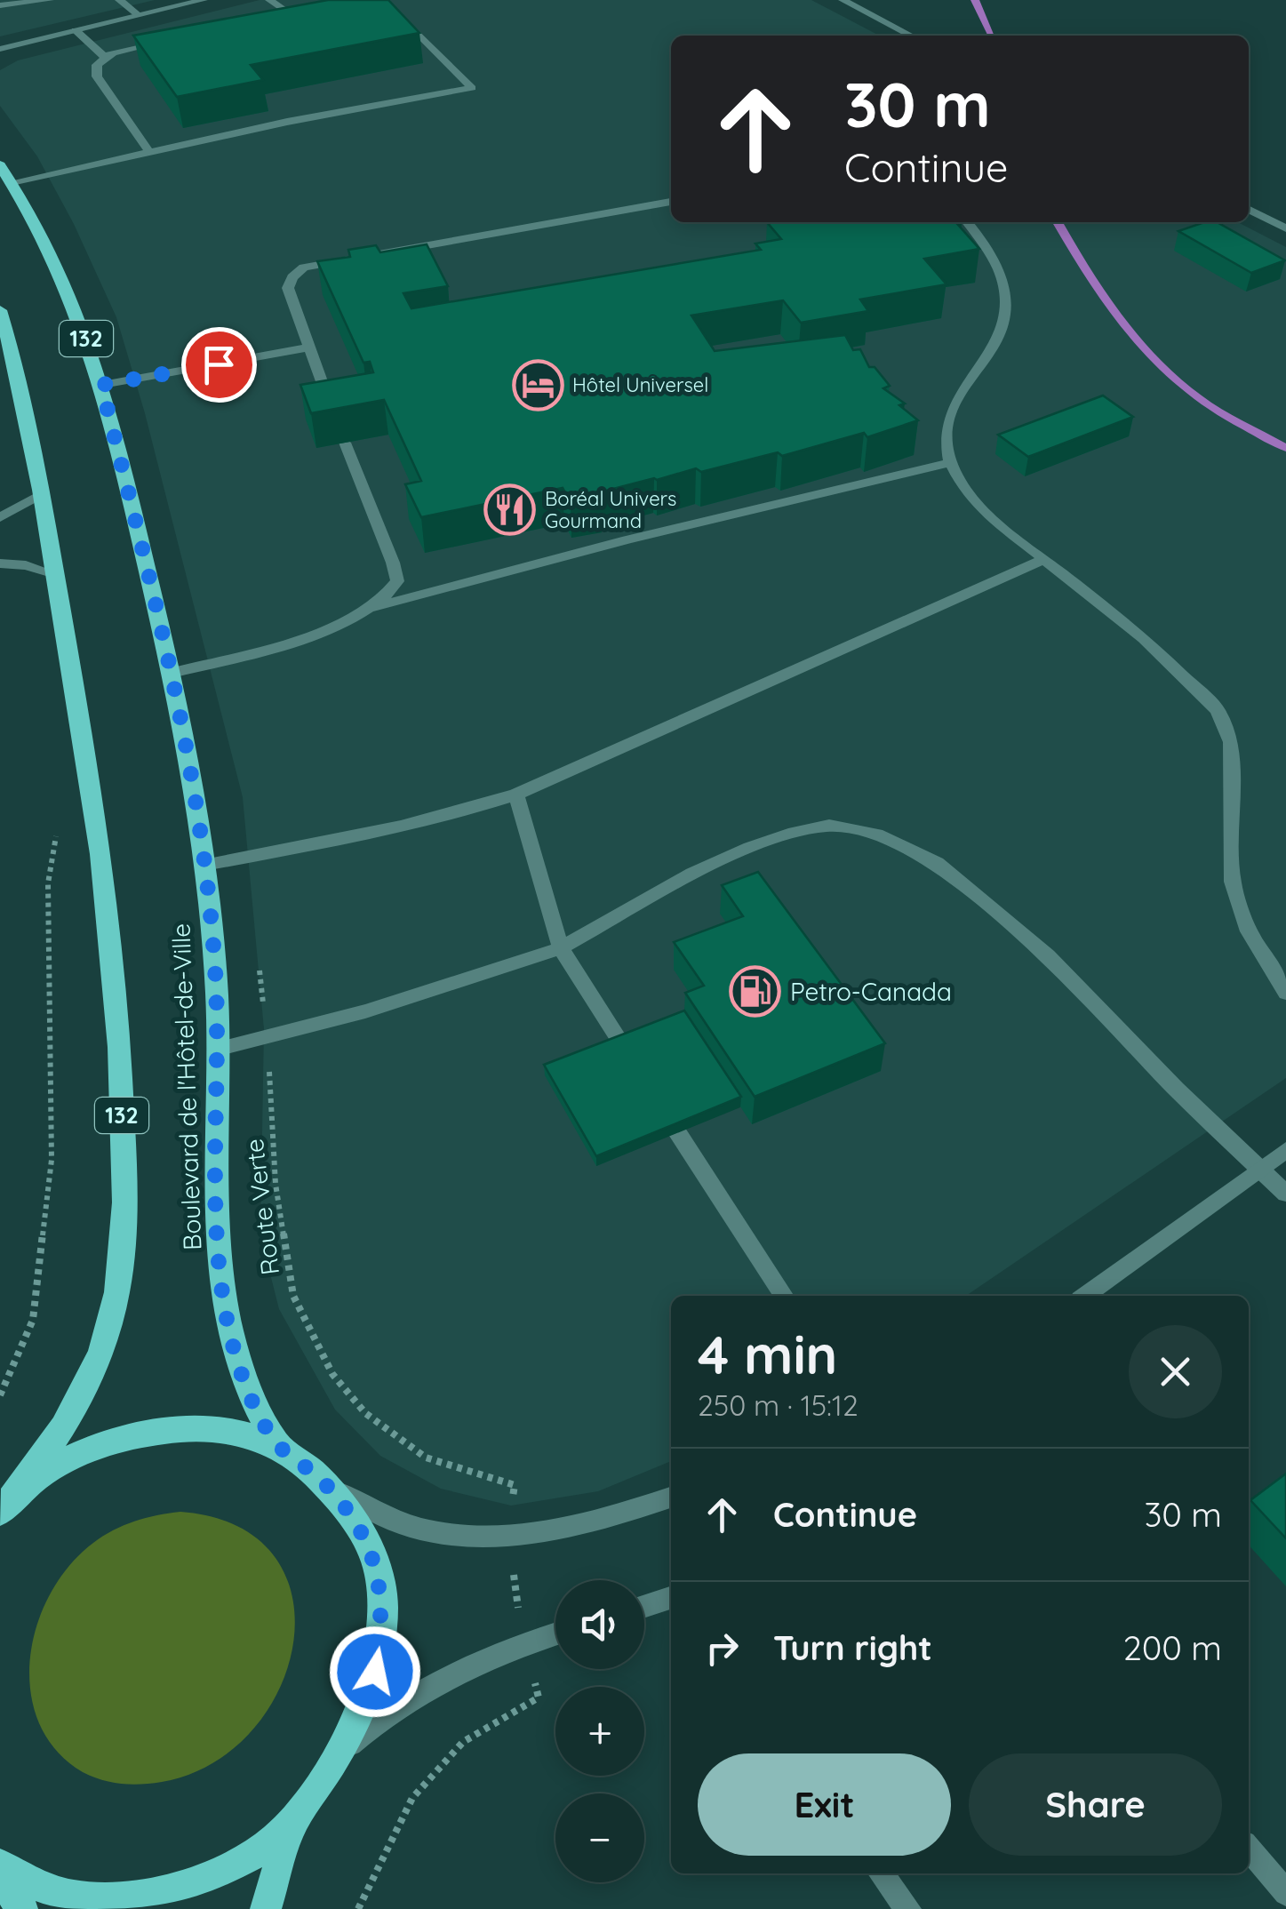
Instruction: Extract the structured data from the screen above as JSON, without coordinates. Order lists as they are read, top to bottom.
{
  "streets": {
    "main road": ["132", "Boulevard de l'Hôtel-de-Ville"],
    "path": ["Route Verte"]
  },
  "crossings": [
    ["132", "Boulevard de l'Hôtel-de-Ville"]
  ],
  "places": {
    "hotel": ["Hôtel Universel"],
    "restaurant": ["Boréal Univers Gourmand"],
    "fuel station": ["Petro-Canada"]
  },
  "page": {
    "turn": ["30 m", "Continue"],
    "heading": ["4 min", "250 m · 15:12"],
    "list": [
      {
        "name": "Continue",
        "value": "30 m"
      },
      {
        "name": "Turn right",
        "value": "200 m"
      }
    ],
    "map_buttons": ["+", "−"],
    "buttons": ["Exit", "Share"]
  }
}
